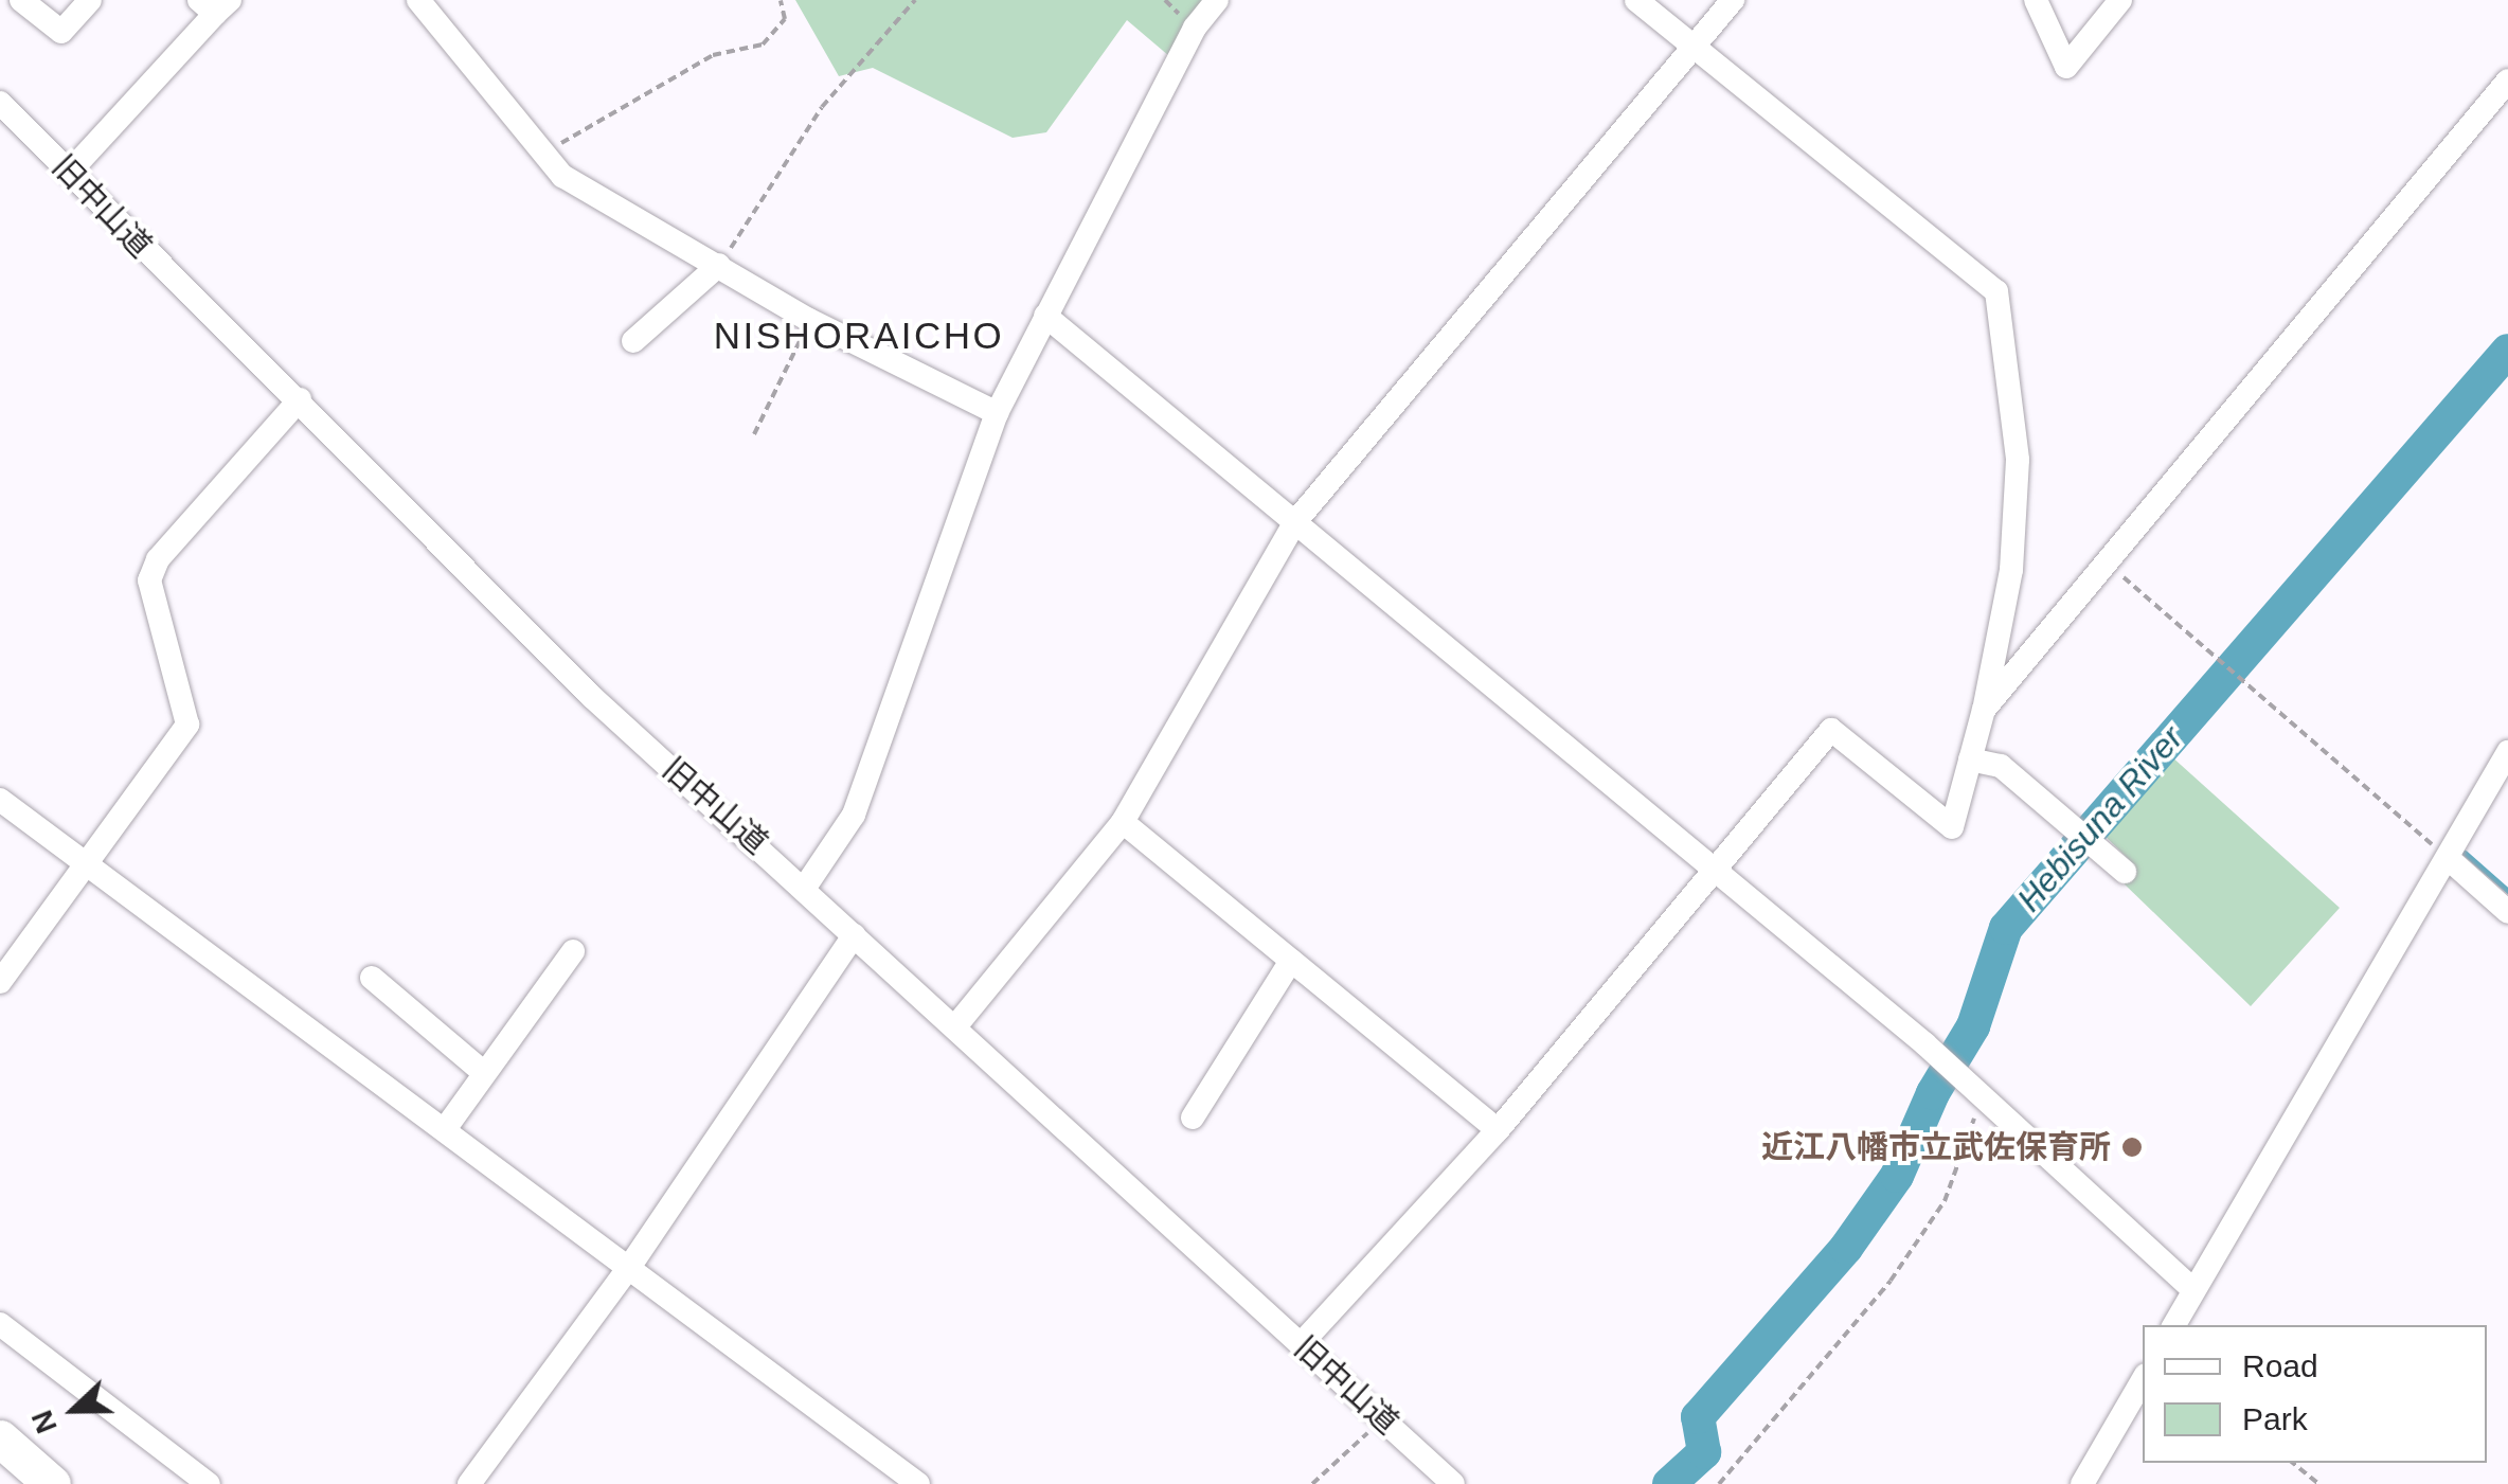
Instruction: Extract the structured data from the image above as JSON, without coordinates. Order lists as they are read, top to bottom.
{
  "streets": {
    "street": ["旧中山道"]
  },
  "districts": ["NISHORAICHO"],
  "water": ["Hebisuna River"],
  "places": ["近江八幡市立武佐保育所"],
  "legend": ["Road", "Park"],
  "north": "left"
}
